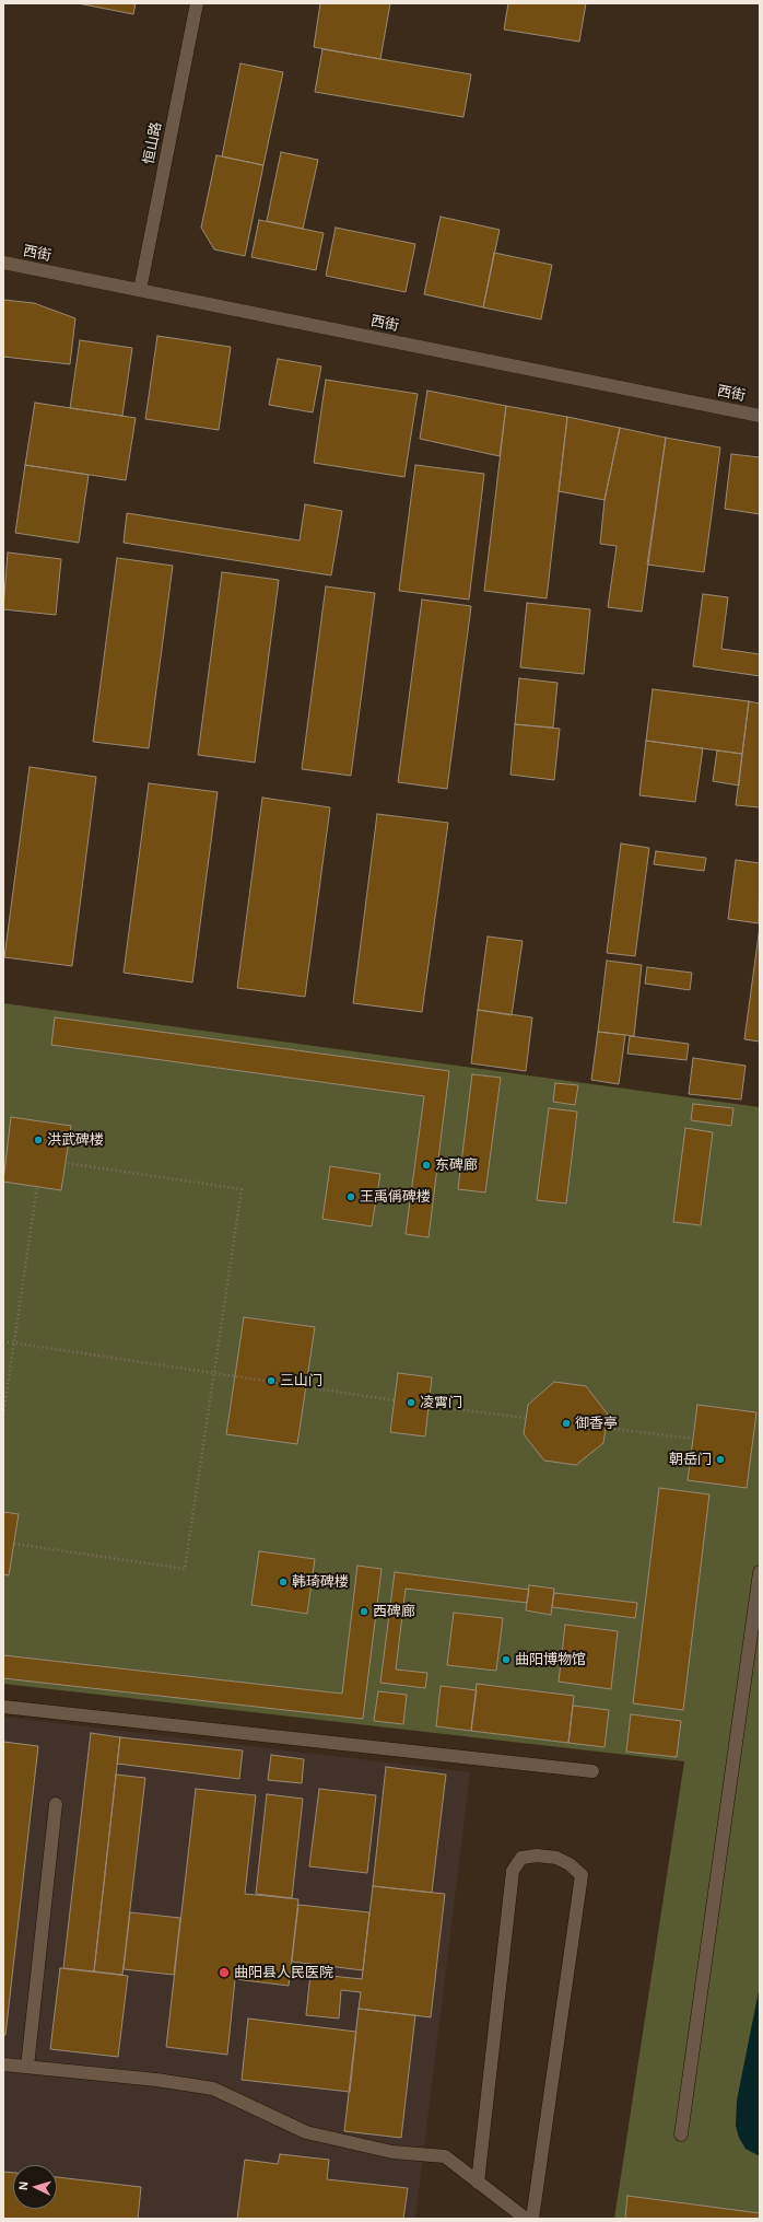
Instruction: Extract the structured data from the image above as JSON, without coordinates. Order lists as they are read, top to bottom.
{
  "streets": {
    "street": ["恒山路", "西街"]
  },
  "crossings": [
    ["恒山路", "西街"]
  ],
  "places": [
    "洪武碑楼",
    "东碑廊",
    "王禹偁碑楼",
    "三山门",
    "凌霄门",
    "御香亭",
    "朝岳门",
    "韩琦碑楼",
    "西碑廊",
    "曲阳博物馆",
    "曲阳县人民医院"
  ],
  "north": "left"
}
